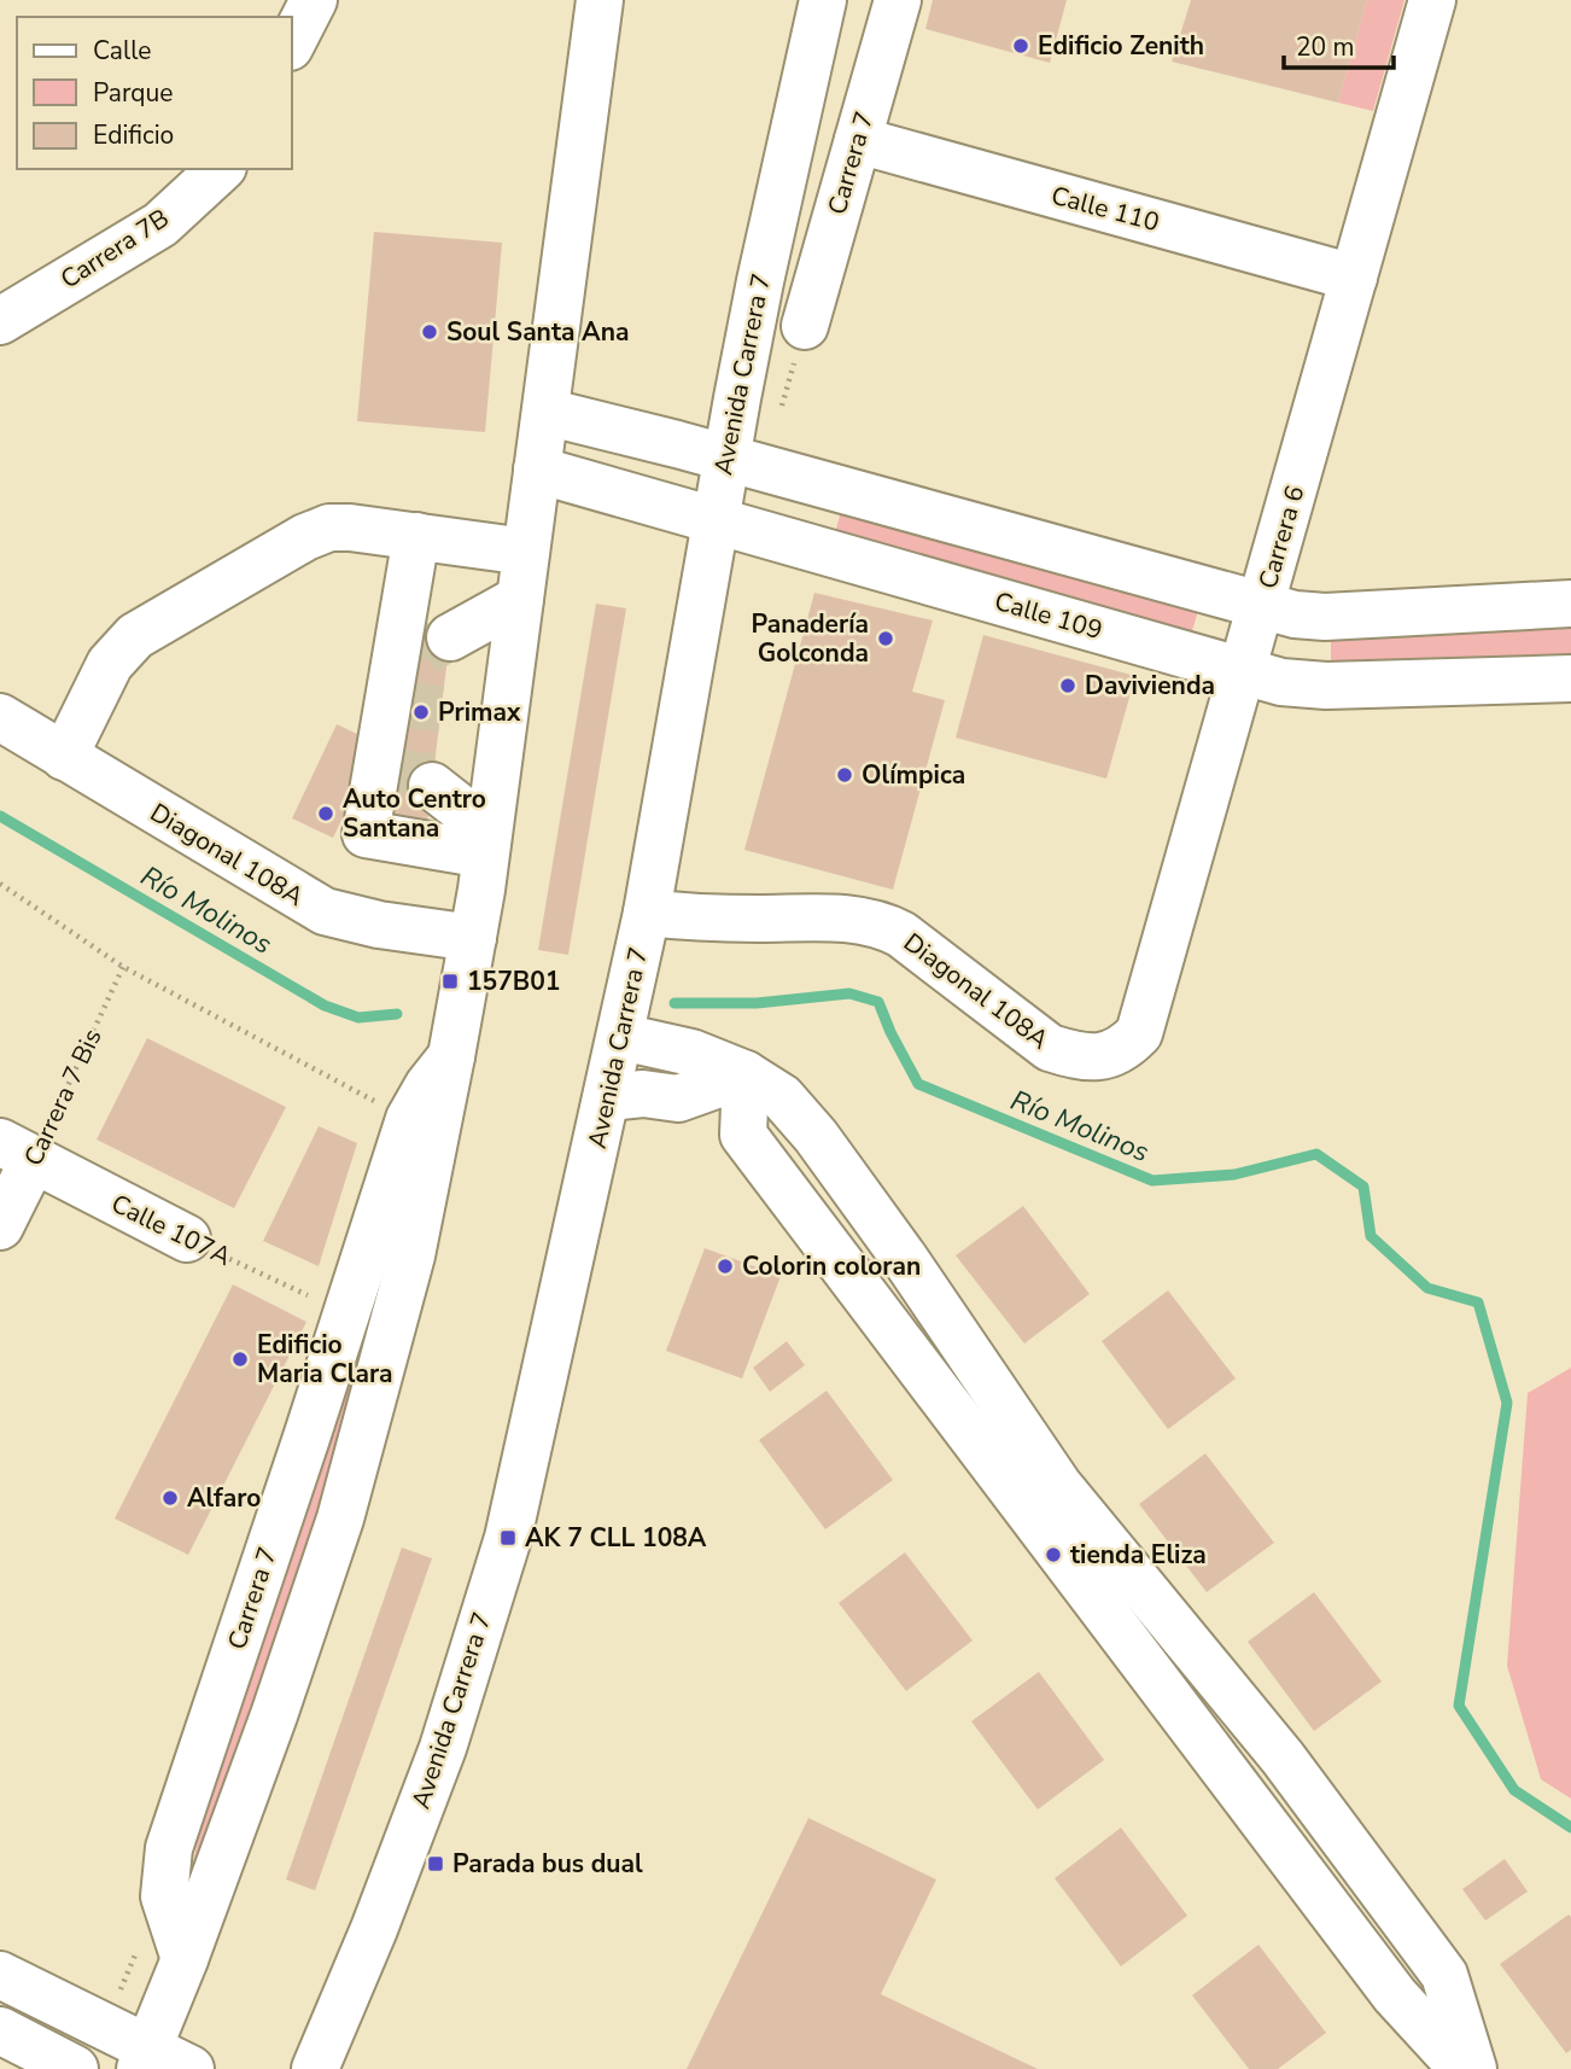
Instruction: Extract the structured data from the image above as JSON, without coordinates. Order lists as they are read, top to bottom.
{
  "streets": {
    "street": [
      "Carrera 7",
      "Calle 110",
      "Carrera 7B",
      "Avenida Carrera 7",
      "Carrera 6",
      "Calle 109",
      "Diagonal 108A",
      "Carrera 7 Bis",
      "Calle 107A"
    ]
  },
  "crossings": [
    ["Carrera 7", "Calle 110"],
    ["Carrera 7", "Calle 107A"],
    ["Calle 110", "Carrera 6"],
    ["Avenida Carrera 7", "Calle 109"],
    ["Avenida Carrera 7", "Diagonal 108A"],
    ["Carrera 6", "Calle 109"],
    ["Carrera 6", "Diagonal 108A"],
    ["Carrera 7 Bis", "Calle 107A"]
  ],
  "water": ["Río Molinos"],
  "places": {
    "other": [
      "Edificio Zenith",
      "Soul Santa Ana",
      "Panadería Golconda",
      "Davivienda",
      "Primax",
      "Olímpica",
      "Auto Centro Santana",
      "Colorin coloran",
      "Edificio Maria Clara",
      "Alfaro",
      "tienda Eliza"
    ],
    "transit": ["157B01", "AK 7 CLL 108A", "Parada bus dual"]
  },
  "legend": ["Calle", "Parque", "Edificio"],
  "scale_bar": "20 m"
}
